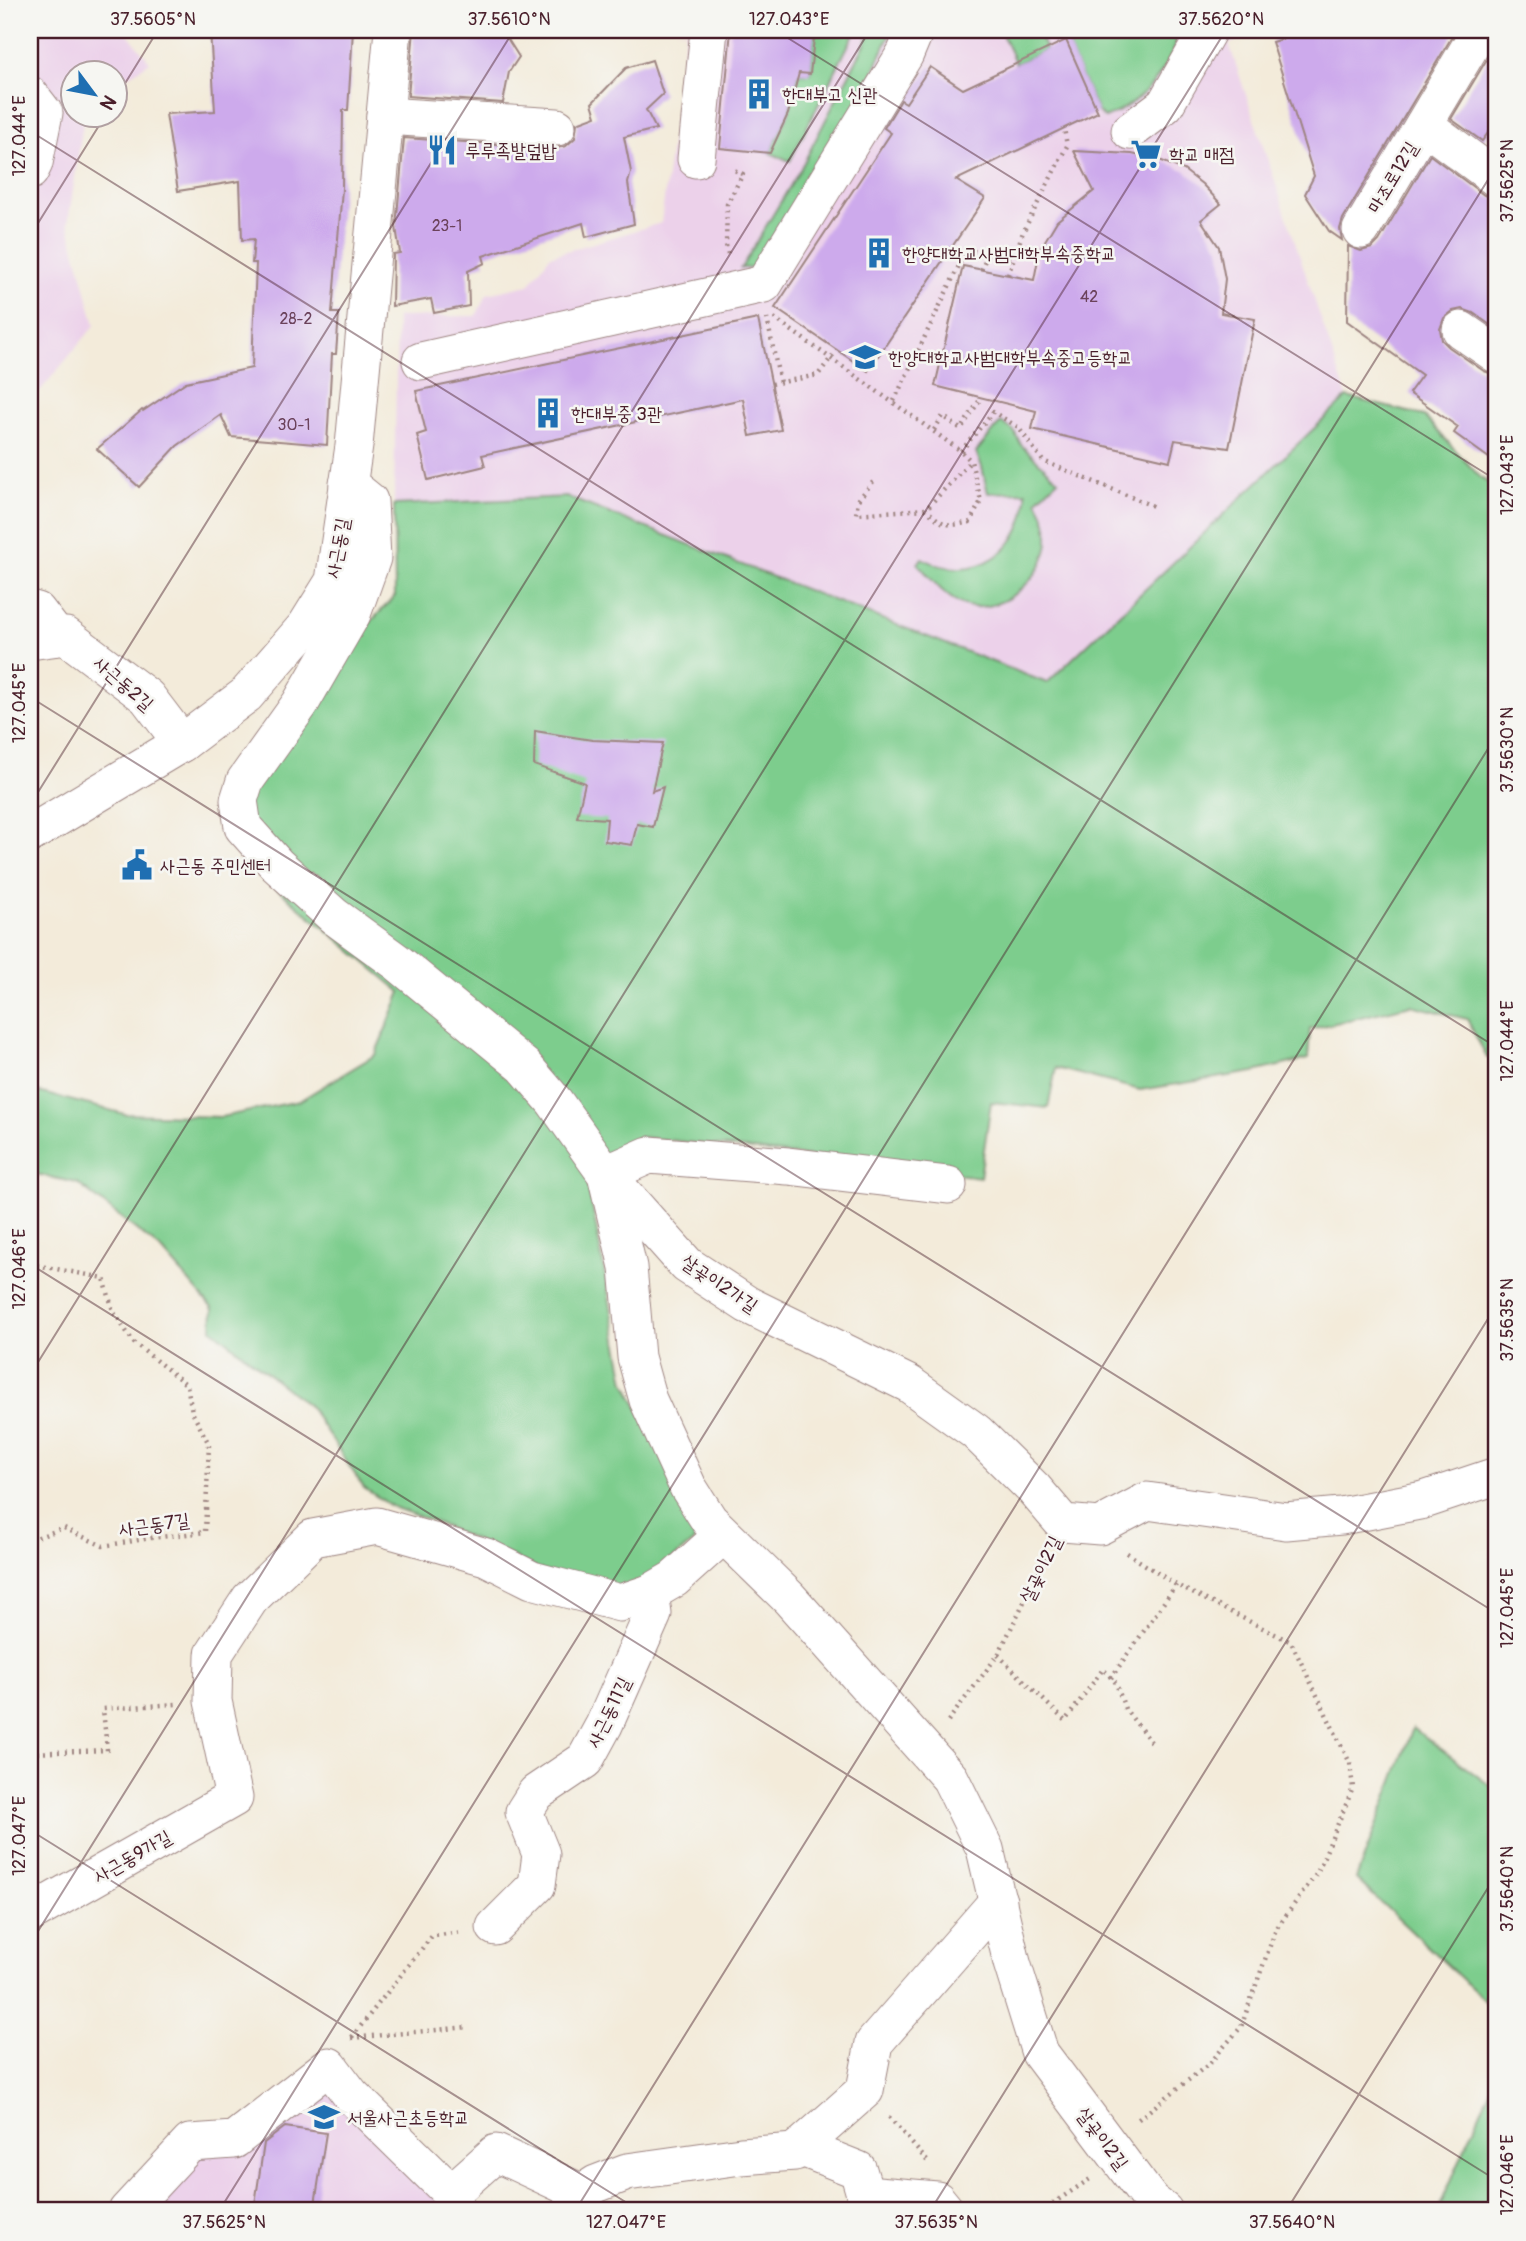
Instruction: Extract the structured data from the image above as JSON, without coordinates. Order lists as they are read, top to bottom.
{
  "streets": {
    "street": [
      "마조로12길",
      "사근동길",
      "사근동2길",
      "살곶이2가길",
      "살곶이2길",
      "사근동11길",
      "사근동9가길"
    ],
    "path": ["사근동7길"]
  },
  "crossings": [
    ["사근동길", "사근동2길"],
    ["사근동길", "살곶이2가길"],
    ["살곶이2가길", "살곶이2길"]
  ],
  "places": {
    "building": ["한대부고 신관", "한양대학교사범대학부속중학교", "한대부중 3관"],
    "restaurant": ["루루족발덮밥"],
    "supermarket": ["학교 매점"],
    "school or university": ["한양대학교사범대학부속중고등학교", "서울사근초등학교"],
    "public building": ["사근동 주민센터"]
  },
  "house_numbers": [
    "23-1",
    "42",
    "28-2",
    "30-1"
  ],
  "north": "bottom right",
  "coordinates": [
    "37.5605°N",
    "37.5610°N",
    "127.043°E",
    "37.5620°N",
    "127.044°E",
    "37.5625°N",
    "127.045°E",
    "37.5630°N",
    "127.046°E",
    "37.5635°N",
    "127.047°E",
    "37.5640°N"
  ]
}
